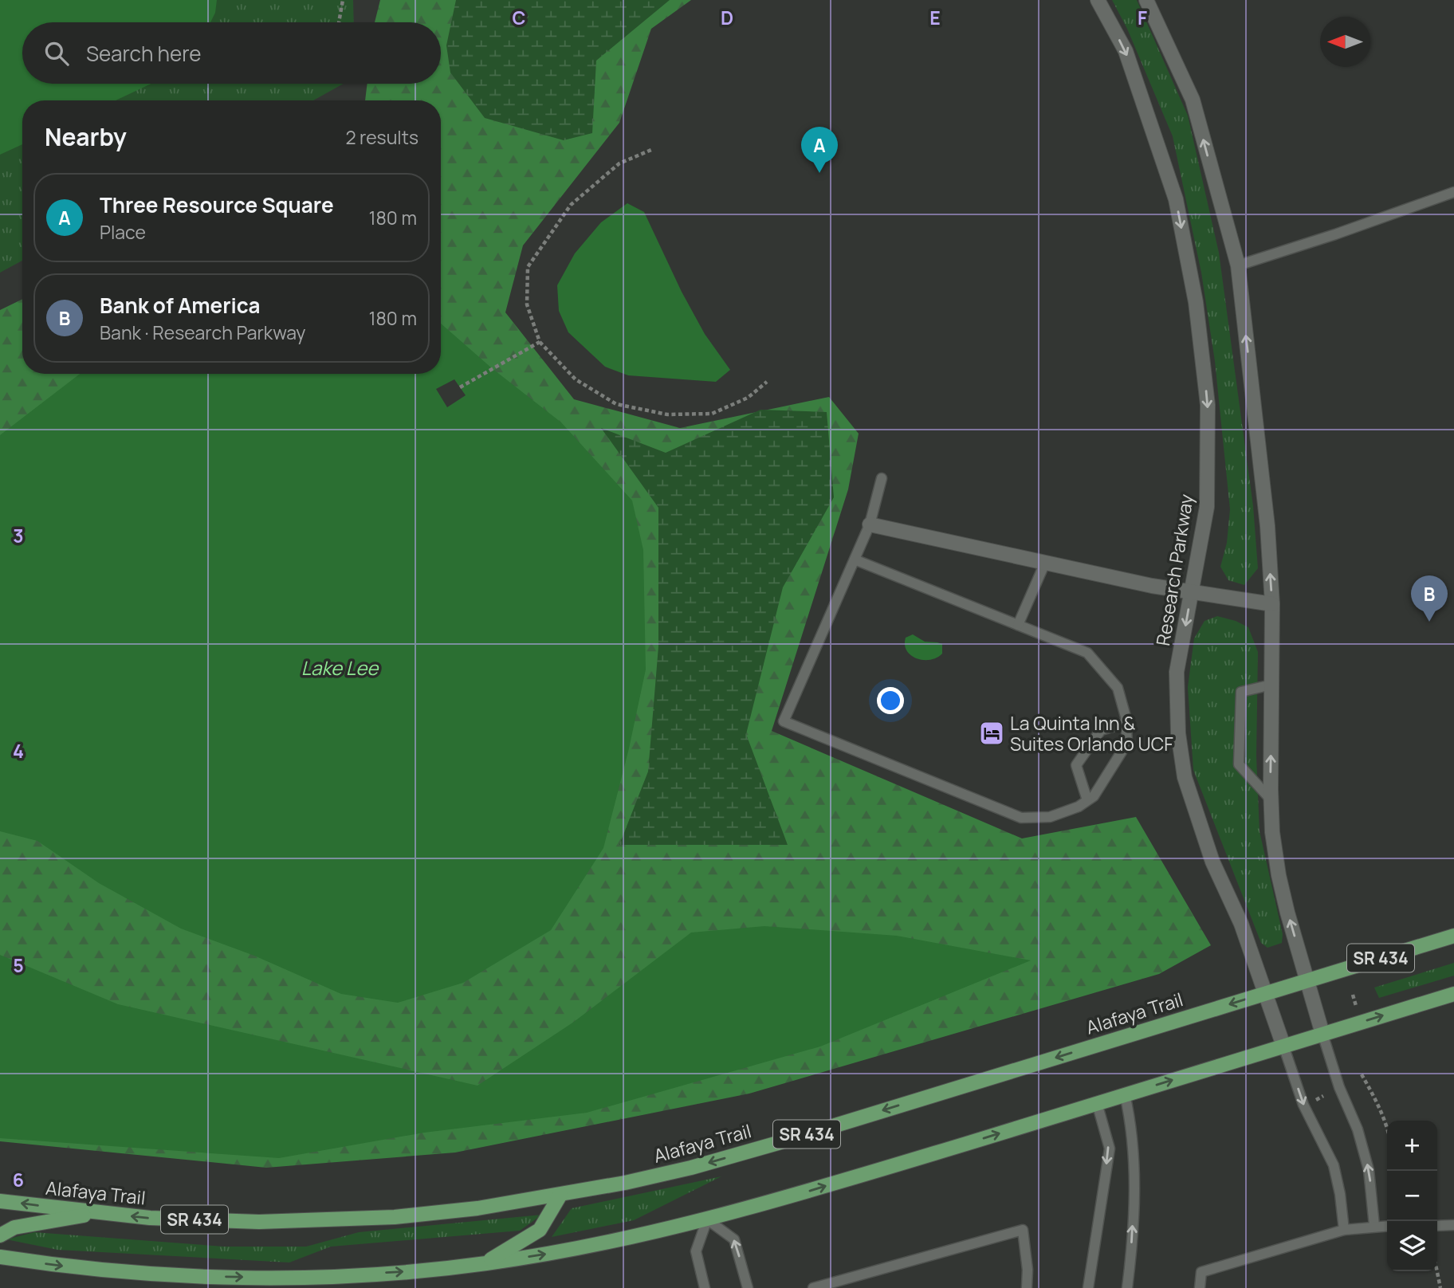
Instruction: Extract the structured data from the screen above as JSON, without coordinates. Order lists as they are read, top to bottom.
{
  "streets": {
    "main road": ["SR 434", "Alafaya Trail"],
    "street": ["Research Parkway"]
  },
  "crossings": [
    ["Research Parkway", "Alafaya Trail"]
  ],
  "water": ["Lake Lee"],
  "places": {
    "hotel": ["La Quinta Inn & Suites Orlando UCF"]
  },
  "north": "left",
  "page": {
    "search": "Search here",
    "heading": ["Nearby", "2 results"],
    "pins": ["A", "B"],
    "list": [
      {
        "mark": "A",
        "name": "Three Resource Square",
        "note": "Place",
        "value": "180 m"
      },
      {
        "mark": "B",
        "name": "Bank of America",
        "note": "Bank · Research Parkway",
        "value": "180 m"
      }
    ],
    "map_buttons": ["+", "−"]
  },
  "grid": {
    "columns": [
      "C",
      "D",
      "E",
      "F"
    ],
    "rows": [
      "3",
      "4",
      "5",
      "6"
    ]
  }
}
